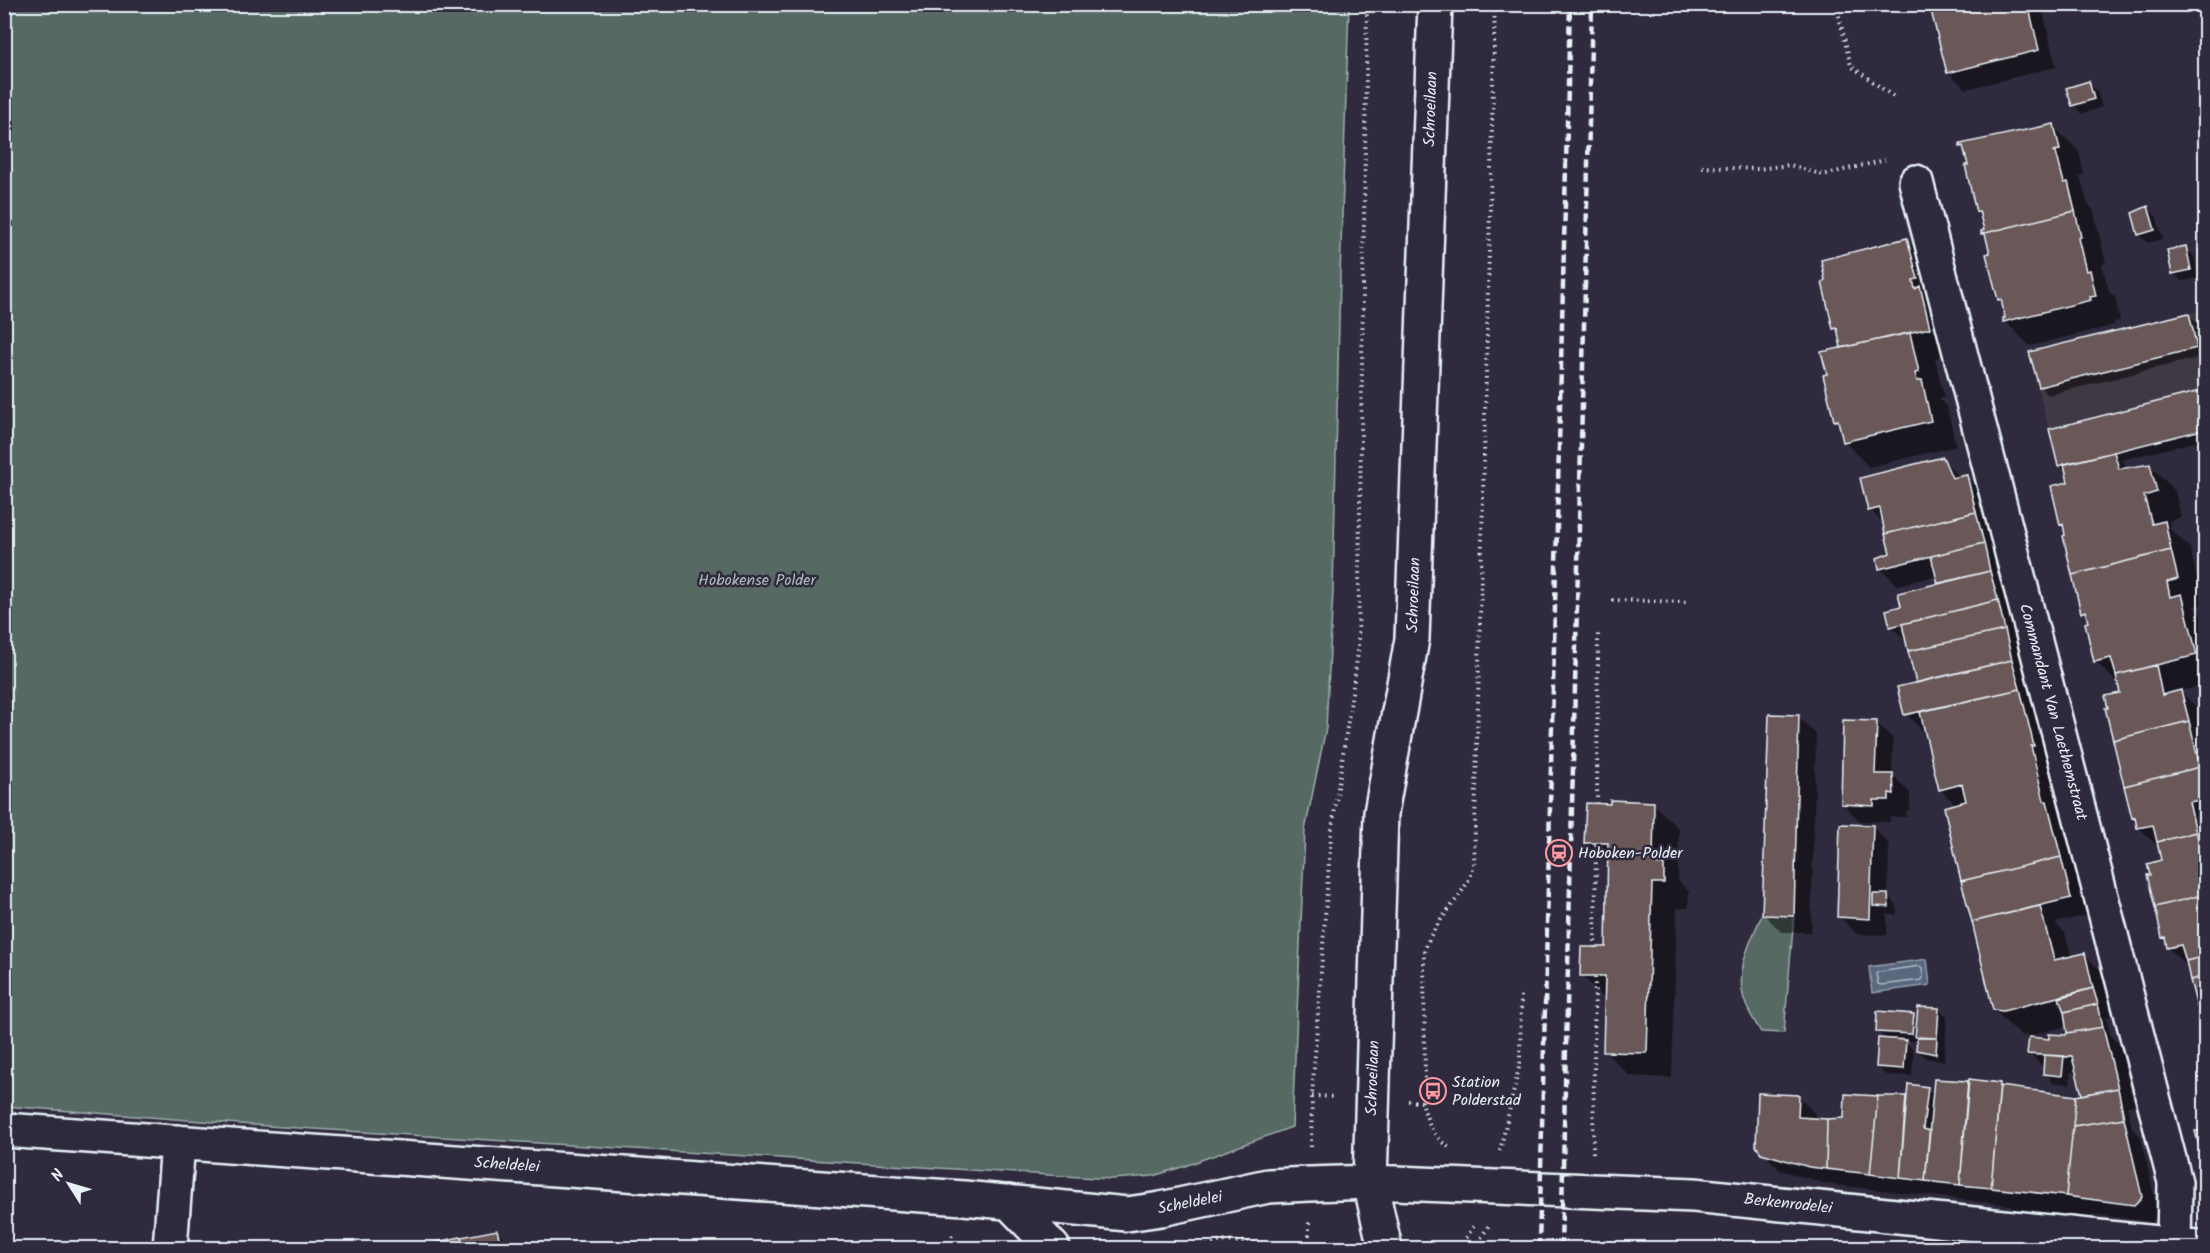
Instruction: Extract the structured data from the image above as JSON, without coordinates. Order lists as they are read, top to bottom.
{
  "streets": {
    "street": [
      "Schroeilaan",
      "Commandant Van Laethemstraat",
      "Scheldelei",
      "Berkenrodelei"
    ]
  },
  "crossings": [
    ["Schroeilaan", "Scheldelei"],
    ["Schroeilaan", "Berkenrodelei"],
    ["Commandant Van Laethemstraat", "Berkenrodelei"],
    ["Scheldelei", "Berkenrodelei"]
  ],
  "parks": ["Hobokense Polder"],
  "places": {
    "station": ["Hoboken-Polder"],
    "bus stop": ["Station Polderstad"]
  },
  "north": "top left"
}
